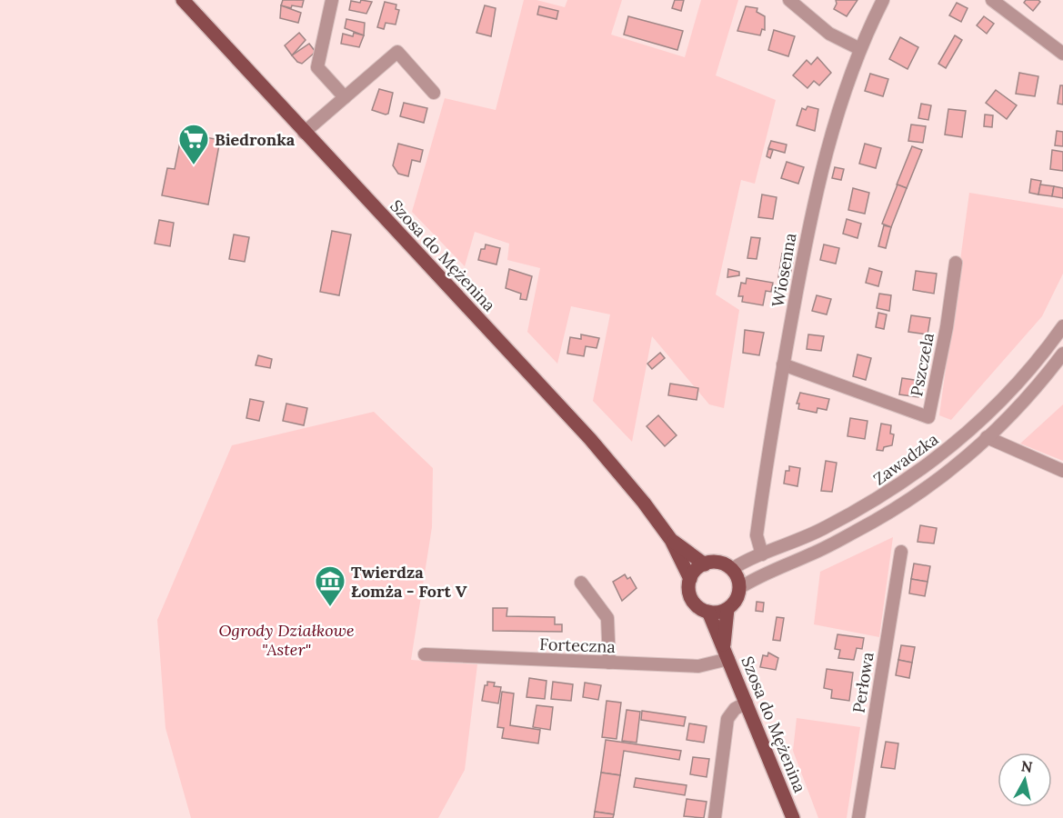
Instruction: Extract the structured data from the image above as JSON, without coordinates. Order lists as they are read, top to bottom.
{
  "streets": {
    "main road": ["Szosa do Mężenina"],
    "street": [
      "Wiosenna",
      "Pszczela",
      "Zawadzka",
      "Forteczna",
      "Perłowa"
    ]
  },
  "crossings": [
    ["Szosa do Mężenina", "Zawadzka"],
    ["Szosa do Mężenina", "Forteczna"],
    ["Wiosenna", "Pszczela"],
    ["Wiosenna", "Zawadzka"]
  ],
  "parks": ["Ogrody Działkowe \"Aster\""],
  "places": {
    "supermarket": ["Biedronka"],
    "museum": ["Twierdza Łomża - Fort V"]
  },
  "north": "top"
}
